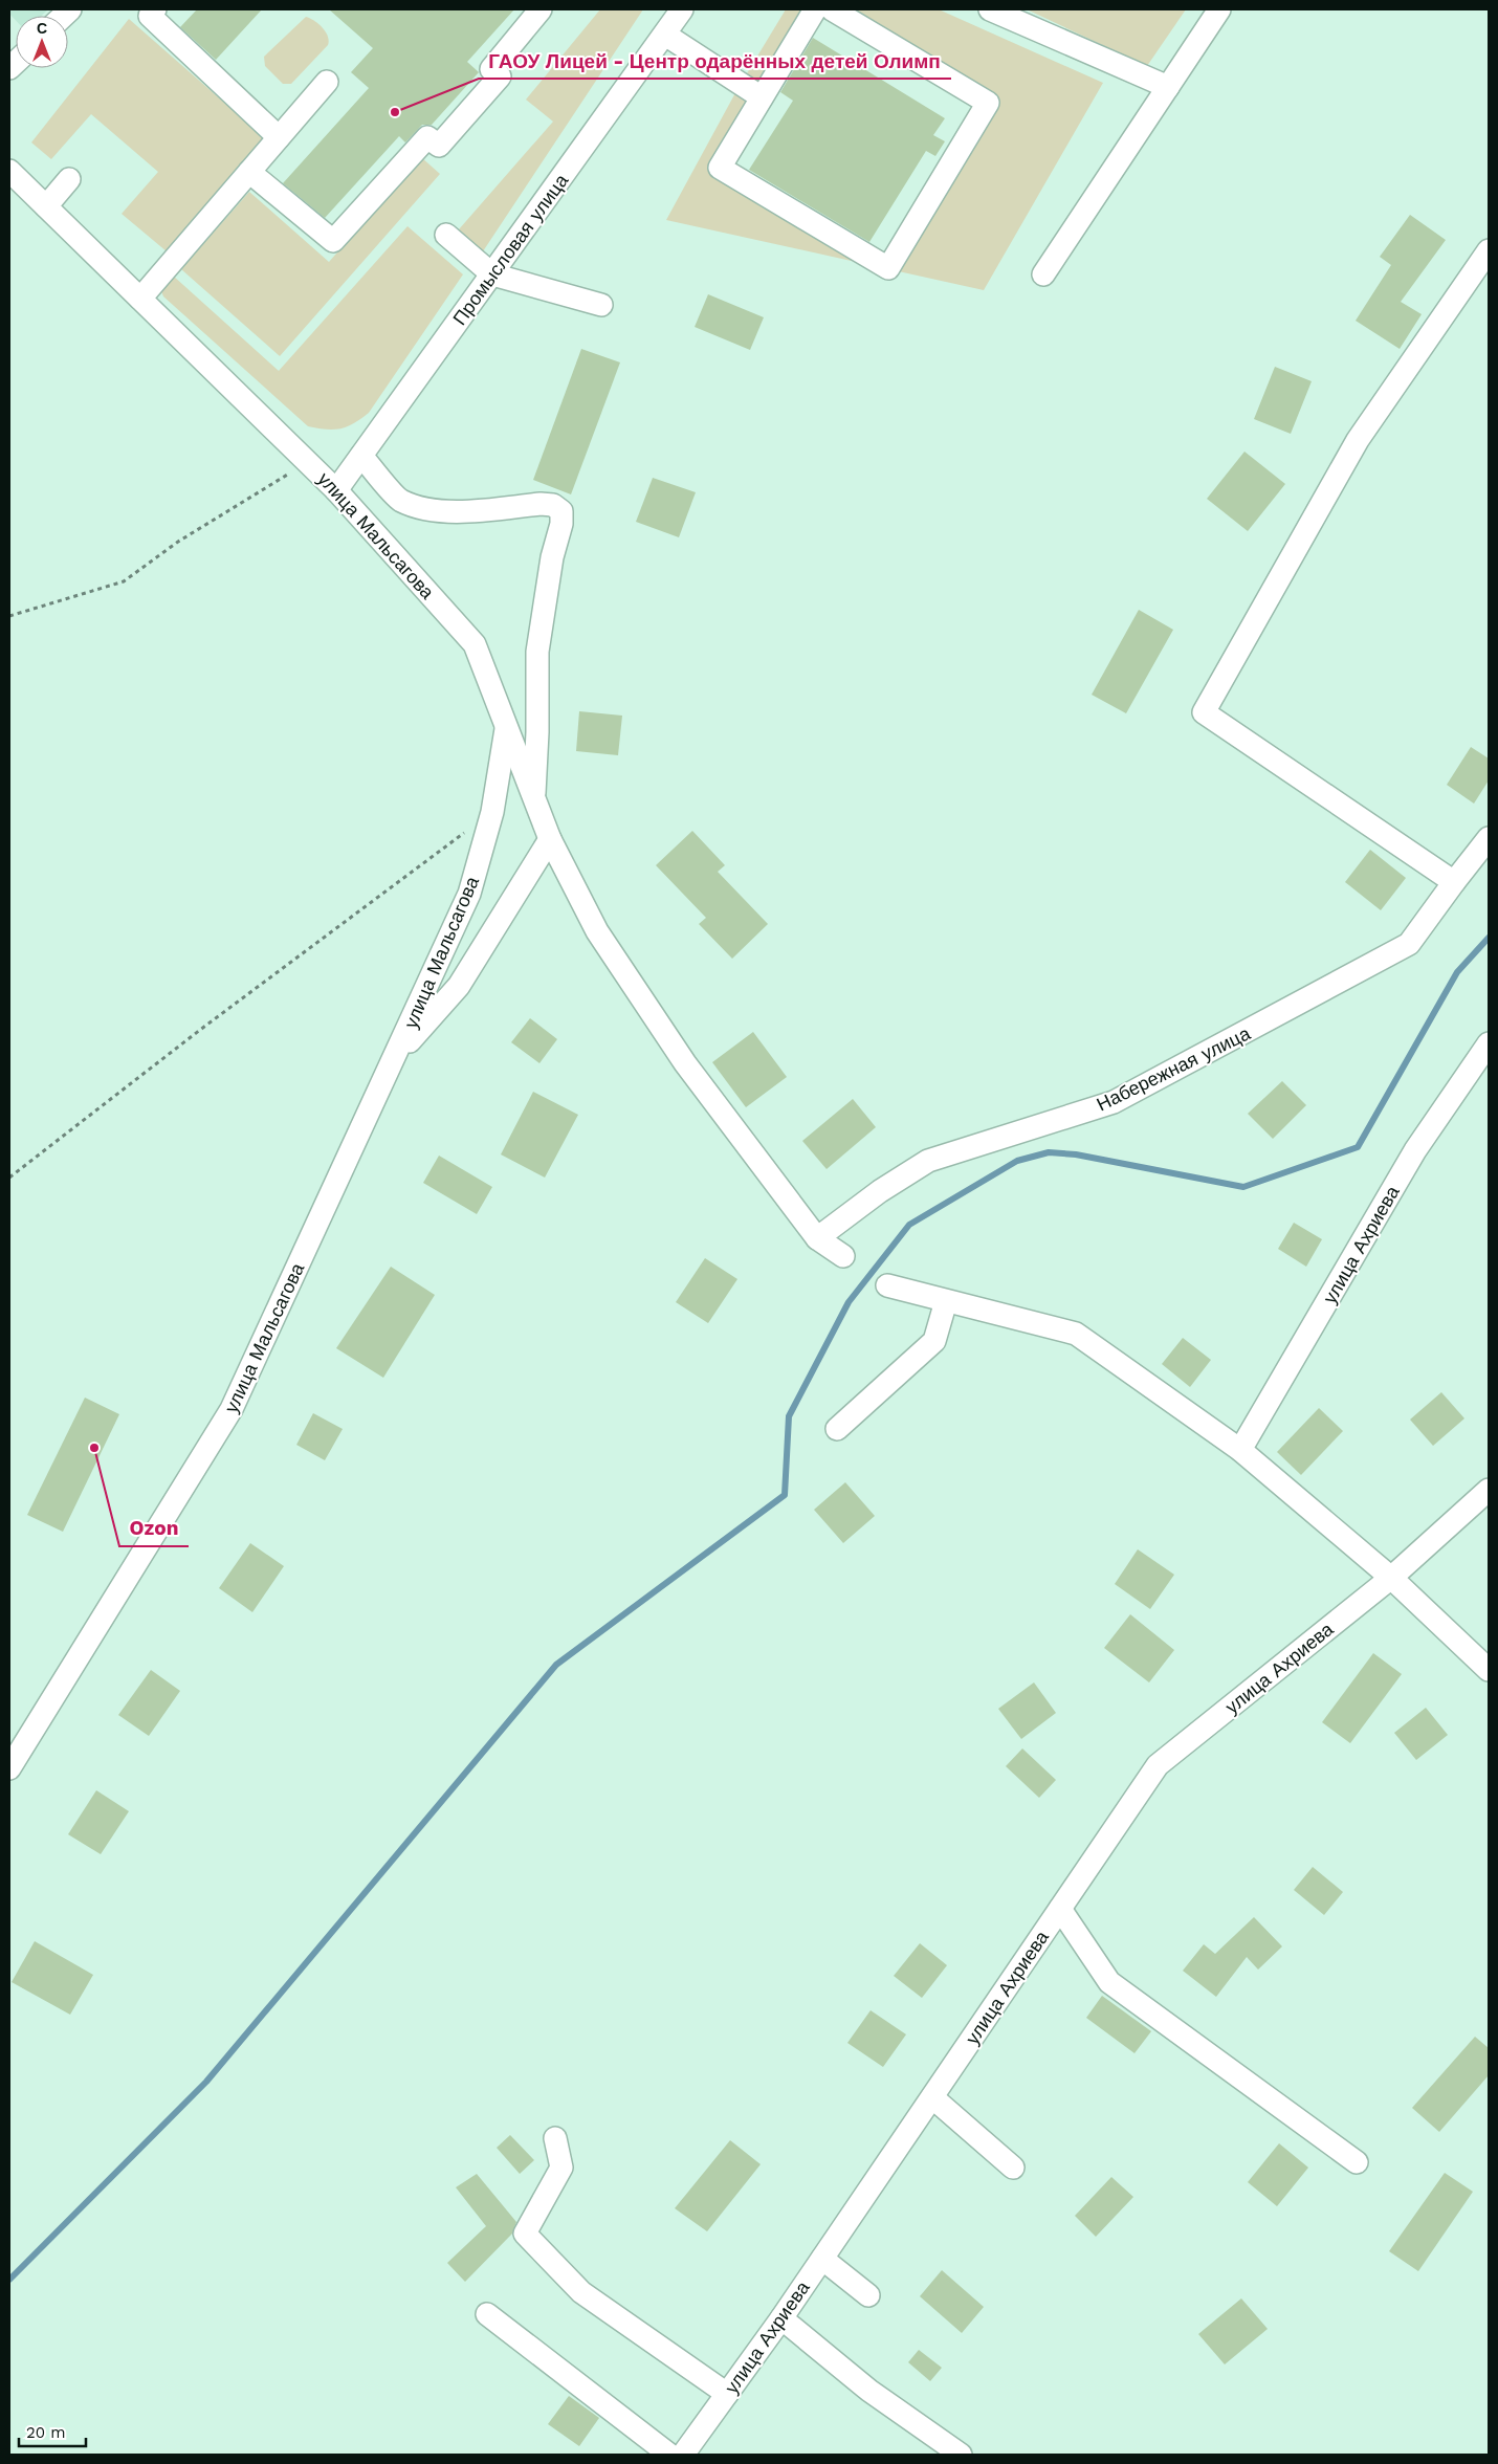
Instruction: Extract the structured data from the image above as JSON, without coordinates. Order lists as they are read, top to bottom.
{
  "streets": {
    "street": [
      "Промысловая улица",
      "улица Мальсагова",
      "Набережная улица",
      "улица Ахриева"
    ]
  },
  "crossings": [
    ["Промысловая улица", "улица Мальсагова"]
  ],
  "places": ["ГАОУ Лицей - Центр одарённых детей Олимп", "Ozon"],
  "scale_bar": "20 m",
  "north": "top"
}
